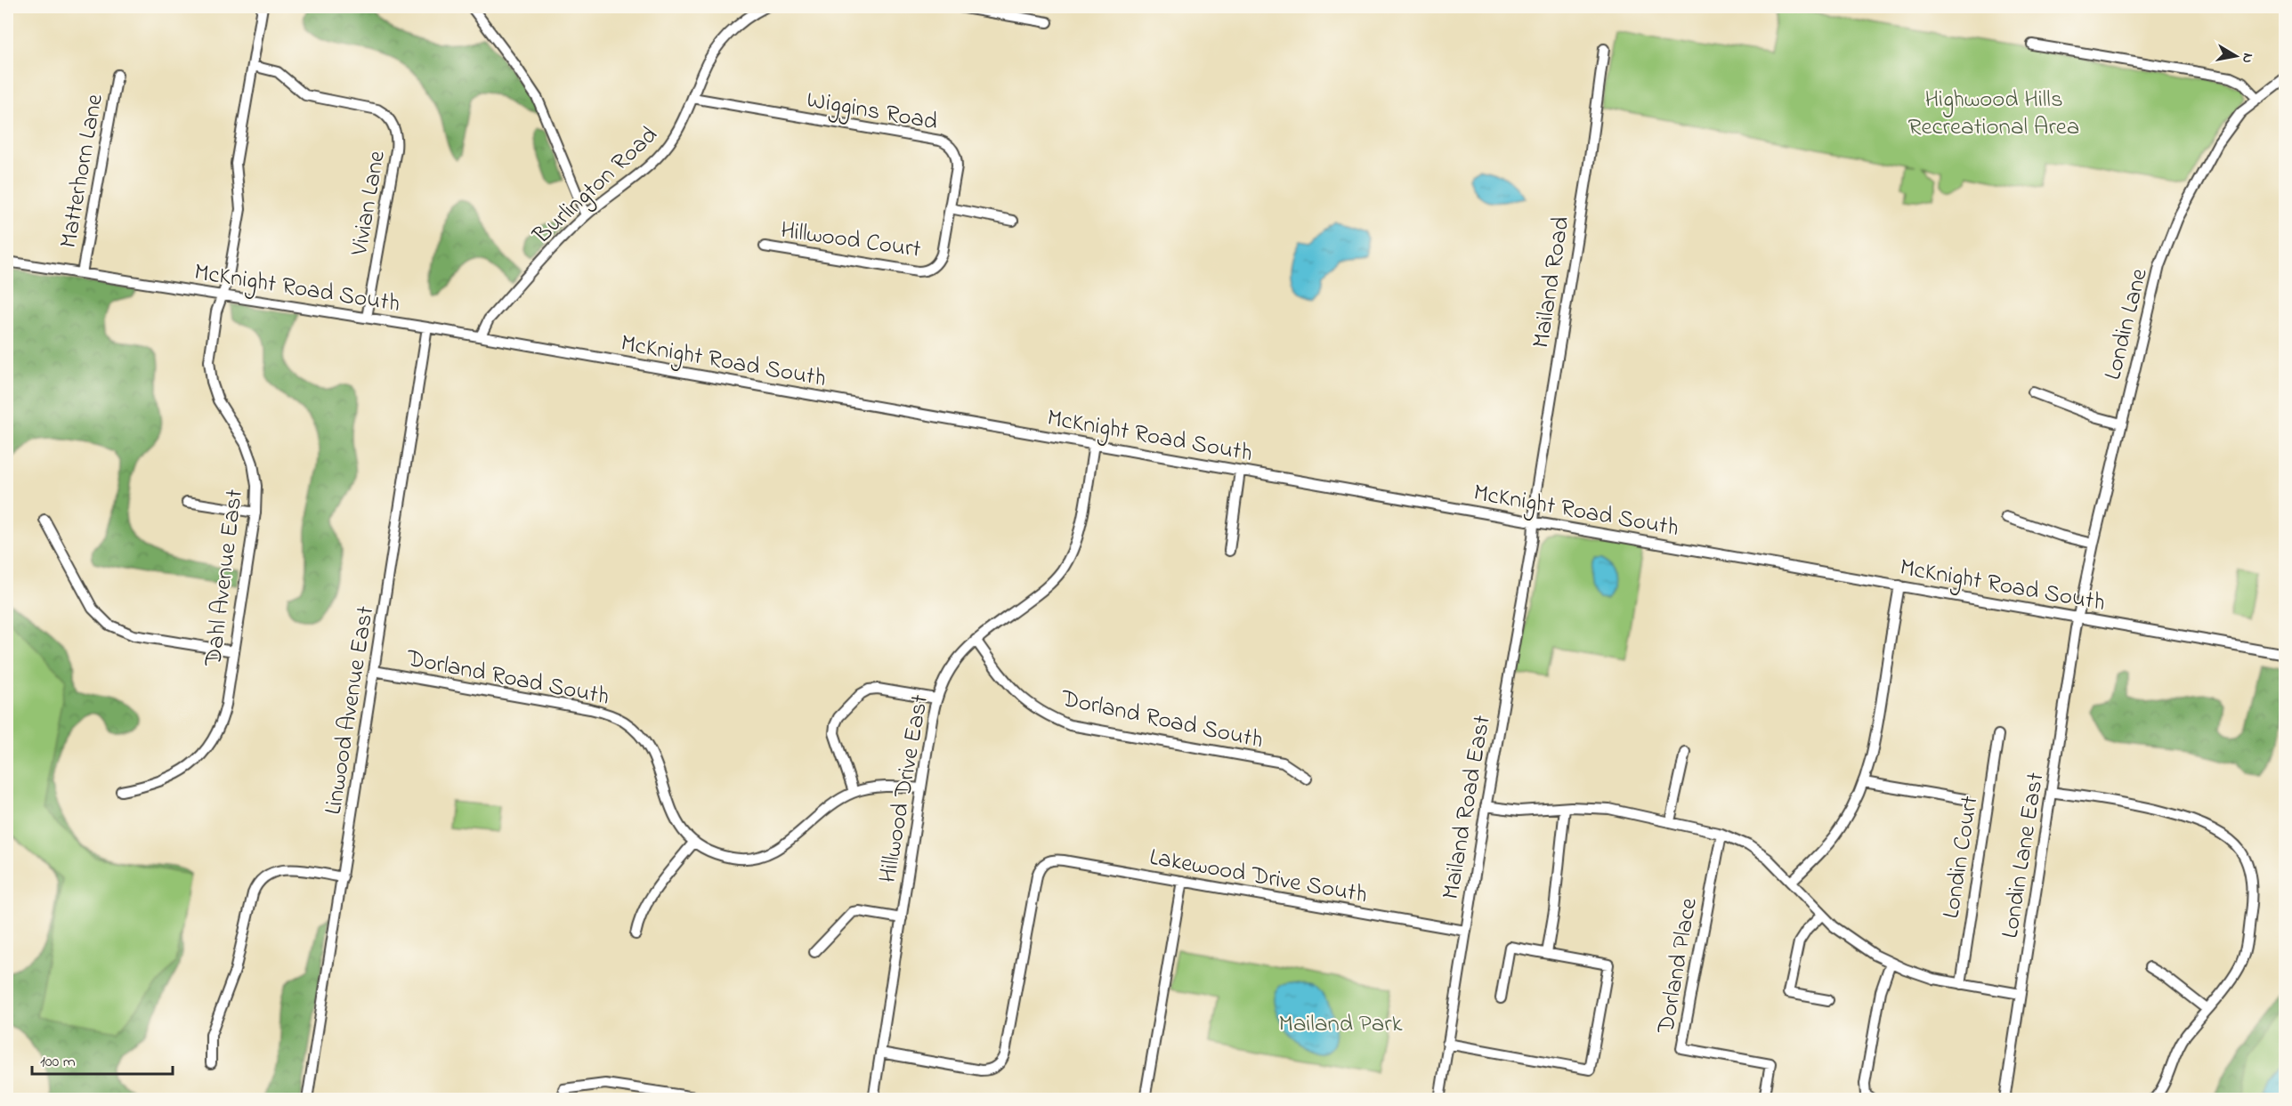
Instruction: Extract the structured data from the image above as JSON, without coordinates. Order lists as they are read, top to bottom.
{
  "streets": {
    "street": [
      "Wiggins Road",
      "Matterhorn Lane",
      "Burlington Road",
      "Vivian Lane",
      "Hillwood Court",
      "Mailand Road",
      "McKnight Road South",
      "Londin Lane",
      "Dahl Avenue East",
      "Dorland Road South",
      "Linwood Avenue East",
      "Hillwood Drive East",
      "Mailand Road East",
      "Londin Lane East",
      "Londin Court",
      "Lakewood Drive South",
      "Dorland Place"
    ]
  },
  "crossings": [
    ["Wiggins Road", "Burlington Road"],
    ["Wiggins Road", "Hillwood Court"],
    ["Matterhorn Lane", "McKnight Road South"],
    ["Burlington Road", "McKnight Road South"],
    ["Vivian Lane", "McKnight Road South"],
    ["Vivian Lane", "Dahl Avenue East"],
    ["Mailand Road", "McKnight Road South"],
    ["Mailand Road", "Mailand Road East"],
    ["McKnight Road South", "Londin Lane"],
    ["McKnight Road South", "Dahl Avenue East"],
    ["McKnight Road South", "Linwood Avenue East"],
    ["McKnight Road South", "Hillwood Drive East"],
    ["McKnight Road South", "Mailand Road East"],
    ["McKnight Road South", "Londin Lane East"],
    ["Londin Lane", "Londin Lane East"],
    ["Dorland Road South", "Linwood Avenue East"],
    ["Dorland Road South", "Hillwood Drive East"],
    ["Hillwood Drive East", "Lakewood Drive South"],
    ["Mailand Road East", "Lakewood Drive South"]
  ],
  "parks": ["Highwood Hills Recreational Area", "Mailand Park"],
  "scale_bar": "100 m",
  "north": "right"
}
